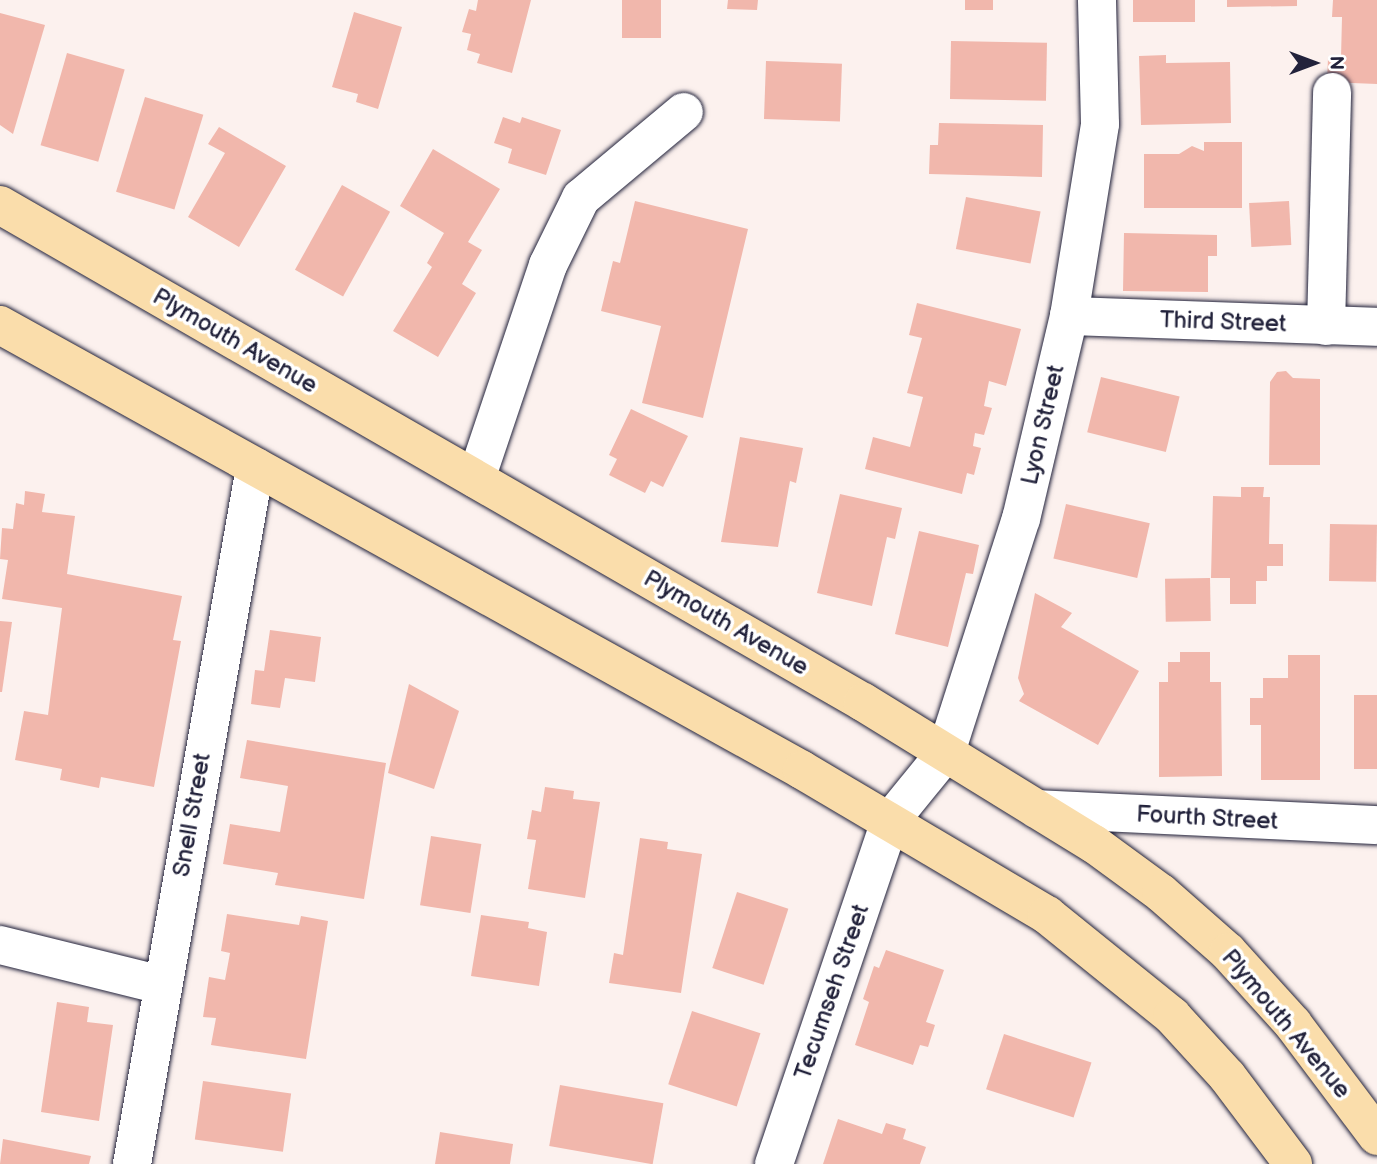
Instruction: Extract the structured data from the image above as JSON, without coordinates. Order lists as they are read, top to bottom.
{
  "streets": {
    "main road": ["Plymouth Avenue"],
    "street": [
      "Third Street",
      "Lyon Street",
      "Snell Street",
      "Fourth Street",
      "Tecumseh Street"
    ]
  },
  "crossings": [
    ["Third Street", "Lyon Street"],
    ["Plymouth Avenue", "Lyon Street"],
    ["Plymouth Avenue", "Fourth Street"],
    ["Lyon Street", "Tecumseh Street"]
  ],
  "north": "right"
}
